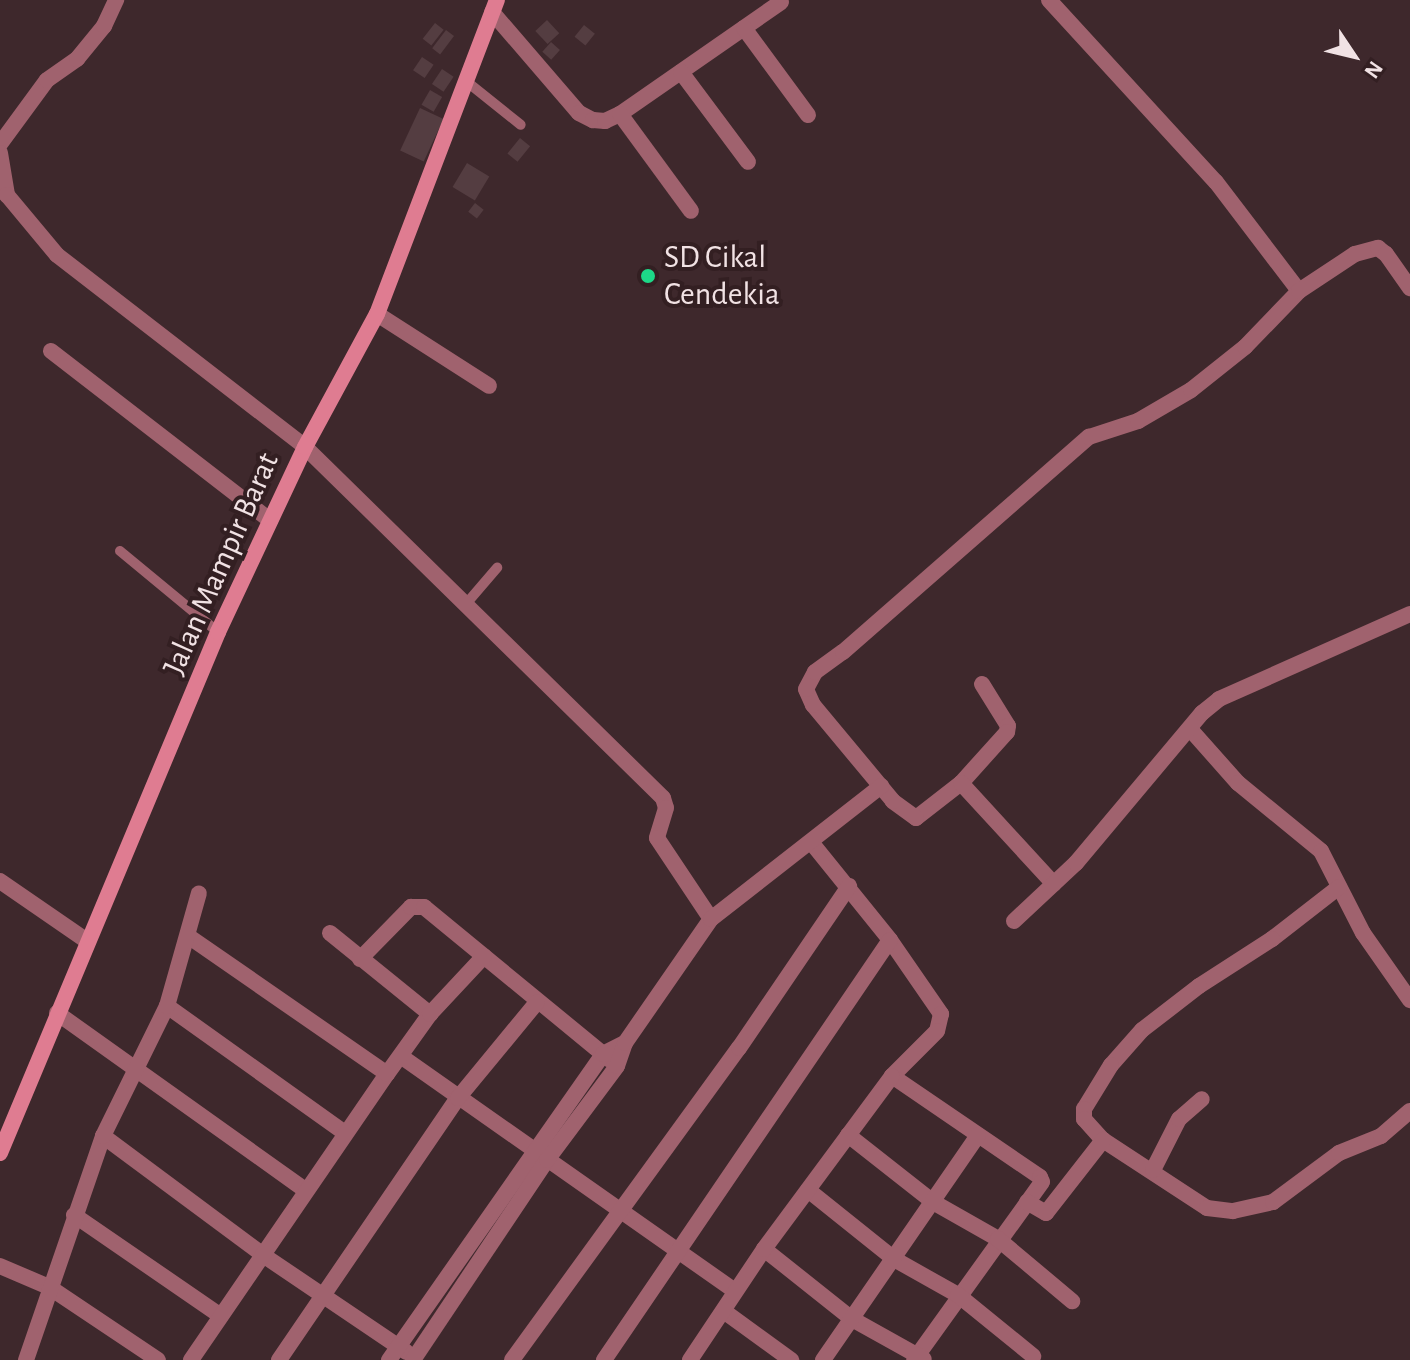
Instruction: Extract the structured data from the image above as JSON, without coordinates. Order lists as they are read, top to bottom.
{
  "streets": {
    "street": ["Jalan Mampir Barat"]
  },
  "places": ["SD Cikal Cendekia"],
  "north": "bottom right"
}
